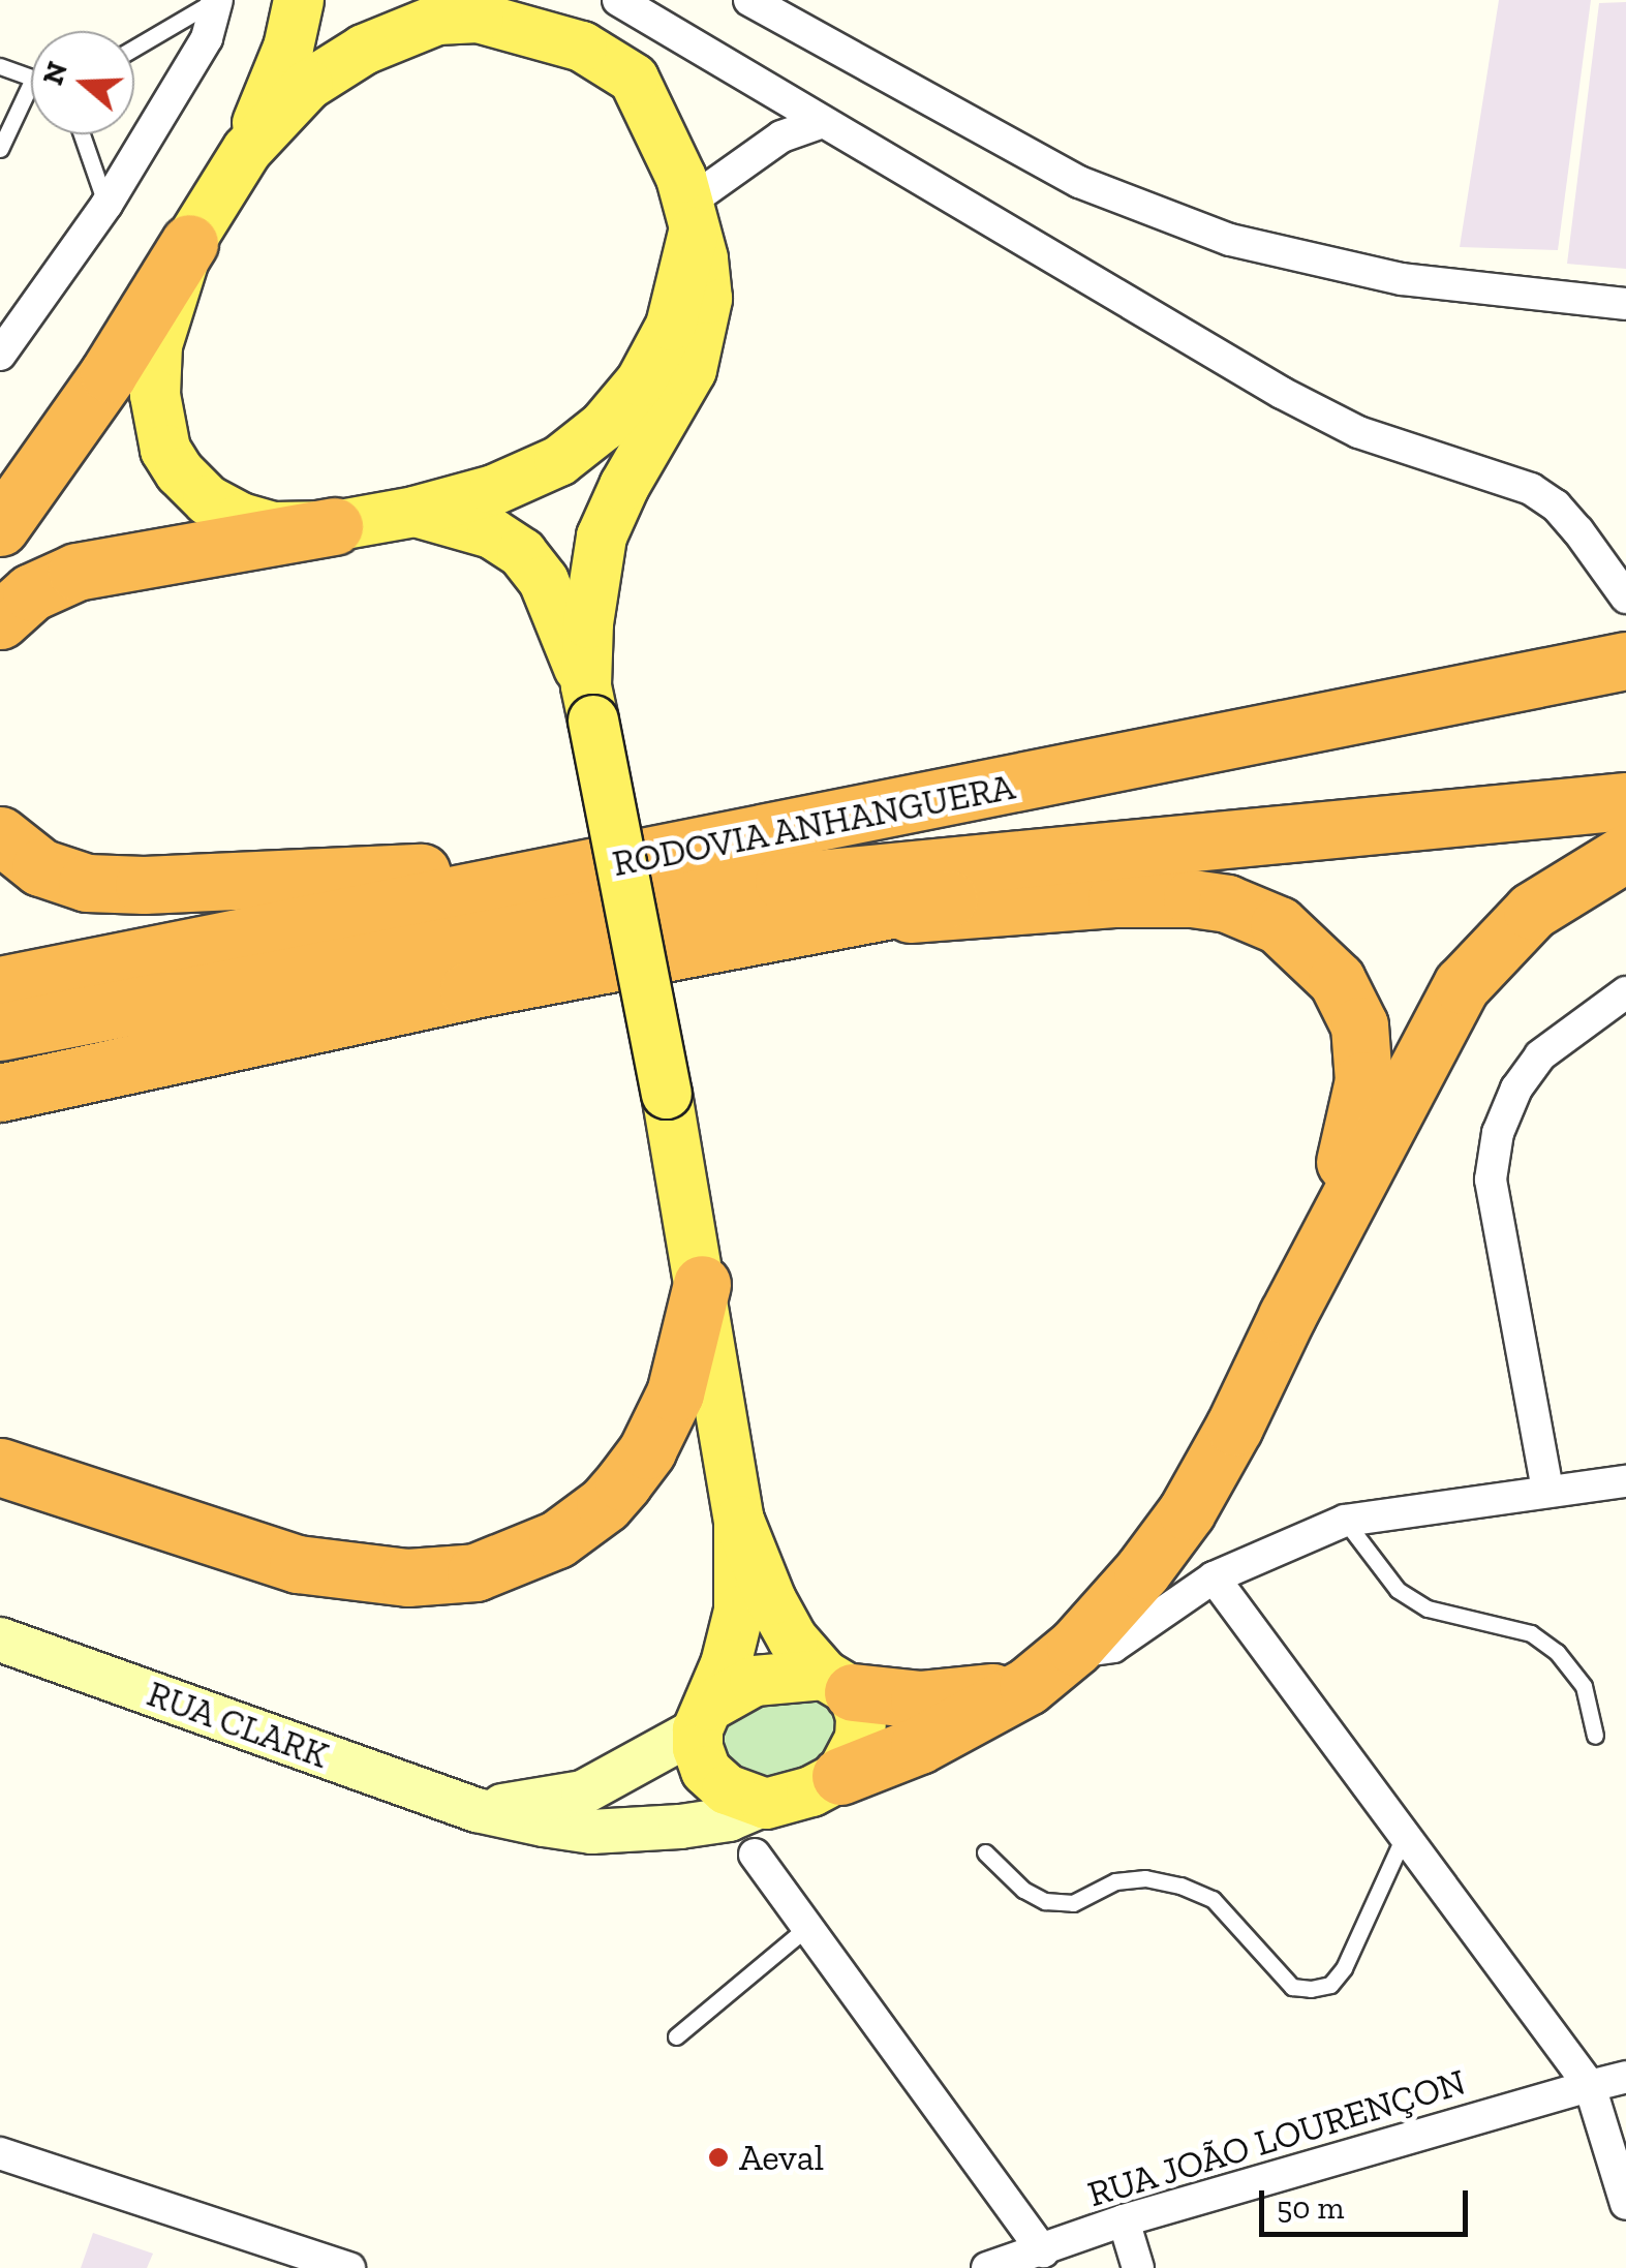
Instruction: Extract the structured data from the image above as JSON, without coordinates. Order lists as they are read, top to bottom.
{
  "streets": {
    "highway": ["RODOVIA ANHANGUERA"],
    "street": ["RUA CLARK", "RUA JOÃO LOURENÇON"]
  },
  "places": ["Aeval"],
  "scale_bar": "50 m",
  "north": "left"
}
